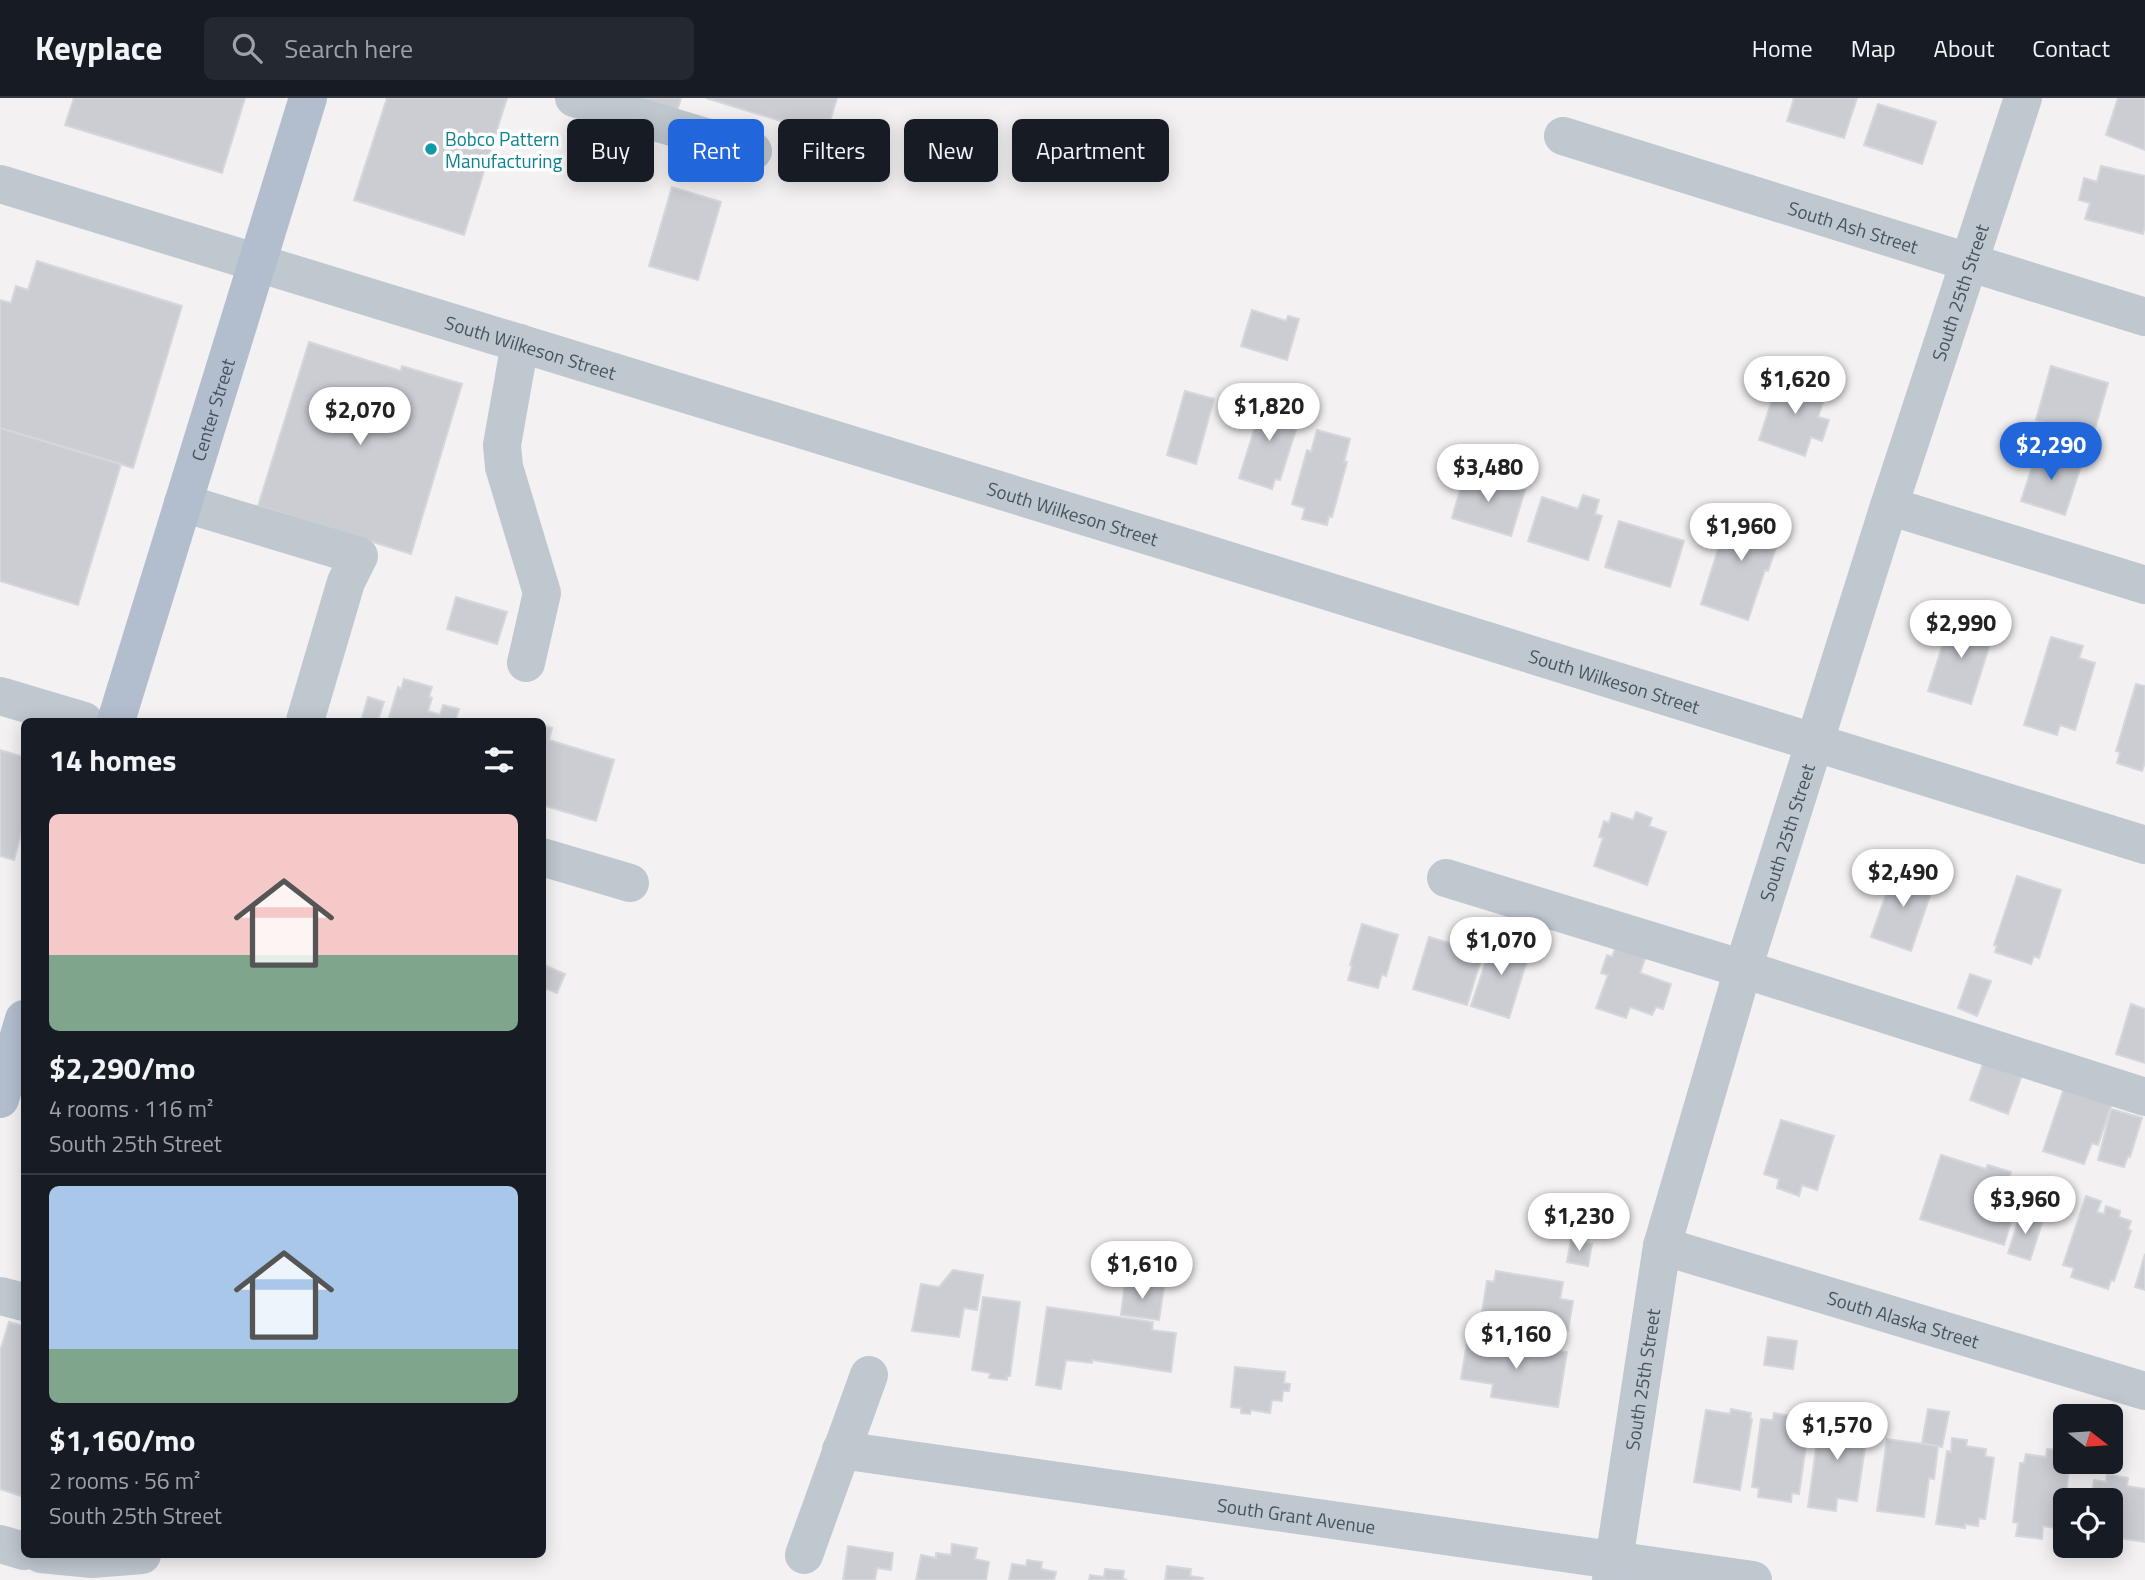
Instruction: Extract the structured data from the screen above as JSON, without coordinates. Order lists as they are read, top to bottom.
{
  "streets": {
    "main road": ["Center Street"],
    "street": [
      "South Ash Street",
      "South 25th Street",
      "South Wilkeson Street",
      "South Alaska Street",
      "South Grant Avenue"
    ]
  },
  "crossings": [
    ["South Ash Street", "South 25th Street"],
    ["South 25th Street", "South Wilkeson Street"],
    ["South 25th Street", "South Alaska Street"],
    ["South 25th Street", "South Grant Avenue"],
    ["South Wilkeson Street", "Center Street"]
  ],
  "places": ["Bobco Pattern Manufacturing"],
  "north": "right",
  "page": {
    "header": "Keyplace",
    "search": "Search here",
    "nav": [
      "Home",
      "Map",
      "About",
      "Contact"
    ],
    "chip": [
      "Buy",
      "Rent",
      "Filters",
      "New",
      "Apartment"
    ],
    "price": [
      "$1,620",
      "$1,820",
      "$2,070",
      "$2,290",
      "$3,480",
      "$1,960",
      "$2,990",
      "$2,490",
      "$1,070",
      "$3,960",
      "$1,230",
      "$1,610",
      "$1,160",
      "$1,570"
    ],
    "heading": "14 homes",
    "list": [
      {
        "name": "$2,290/mo",
        "note": "4 rooms · 116 m² · South 25th Street"
      },
      {
        "name": "$1,160/mo",
        "note": "2 rooms · 56 m² · South 25th Street"
      }
    ]
  }
}
